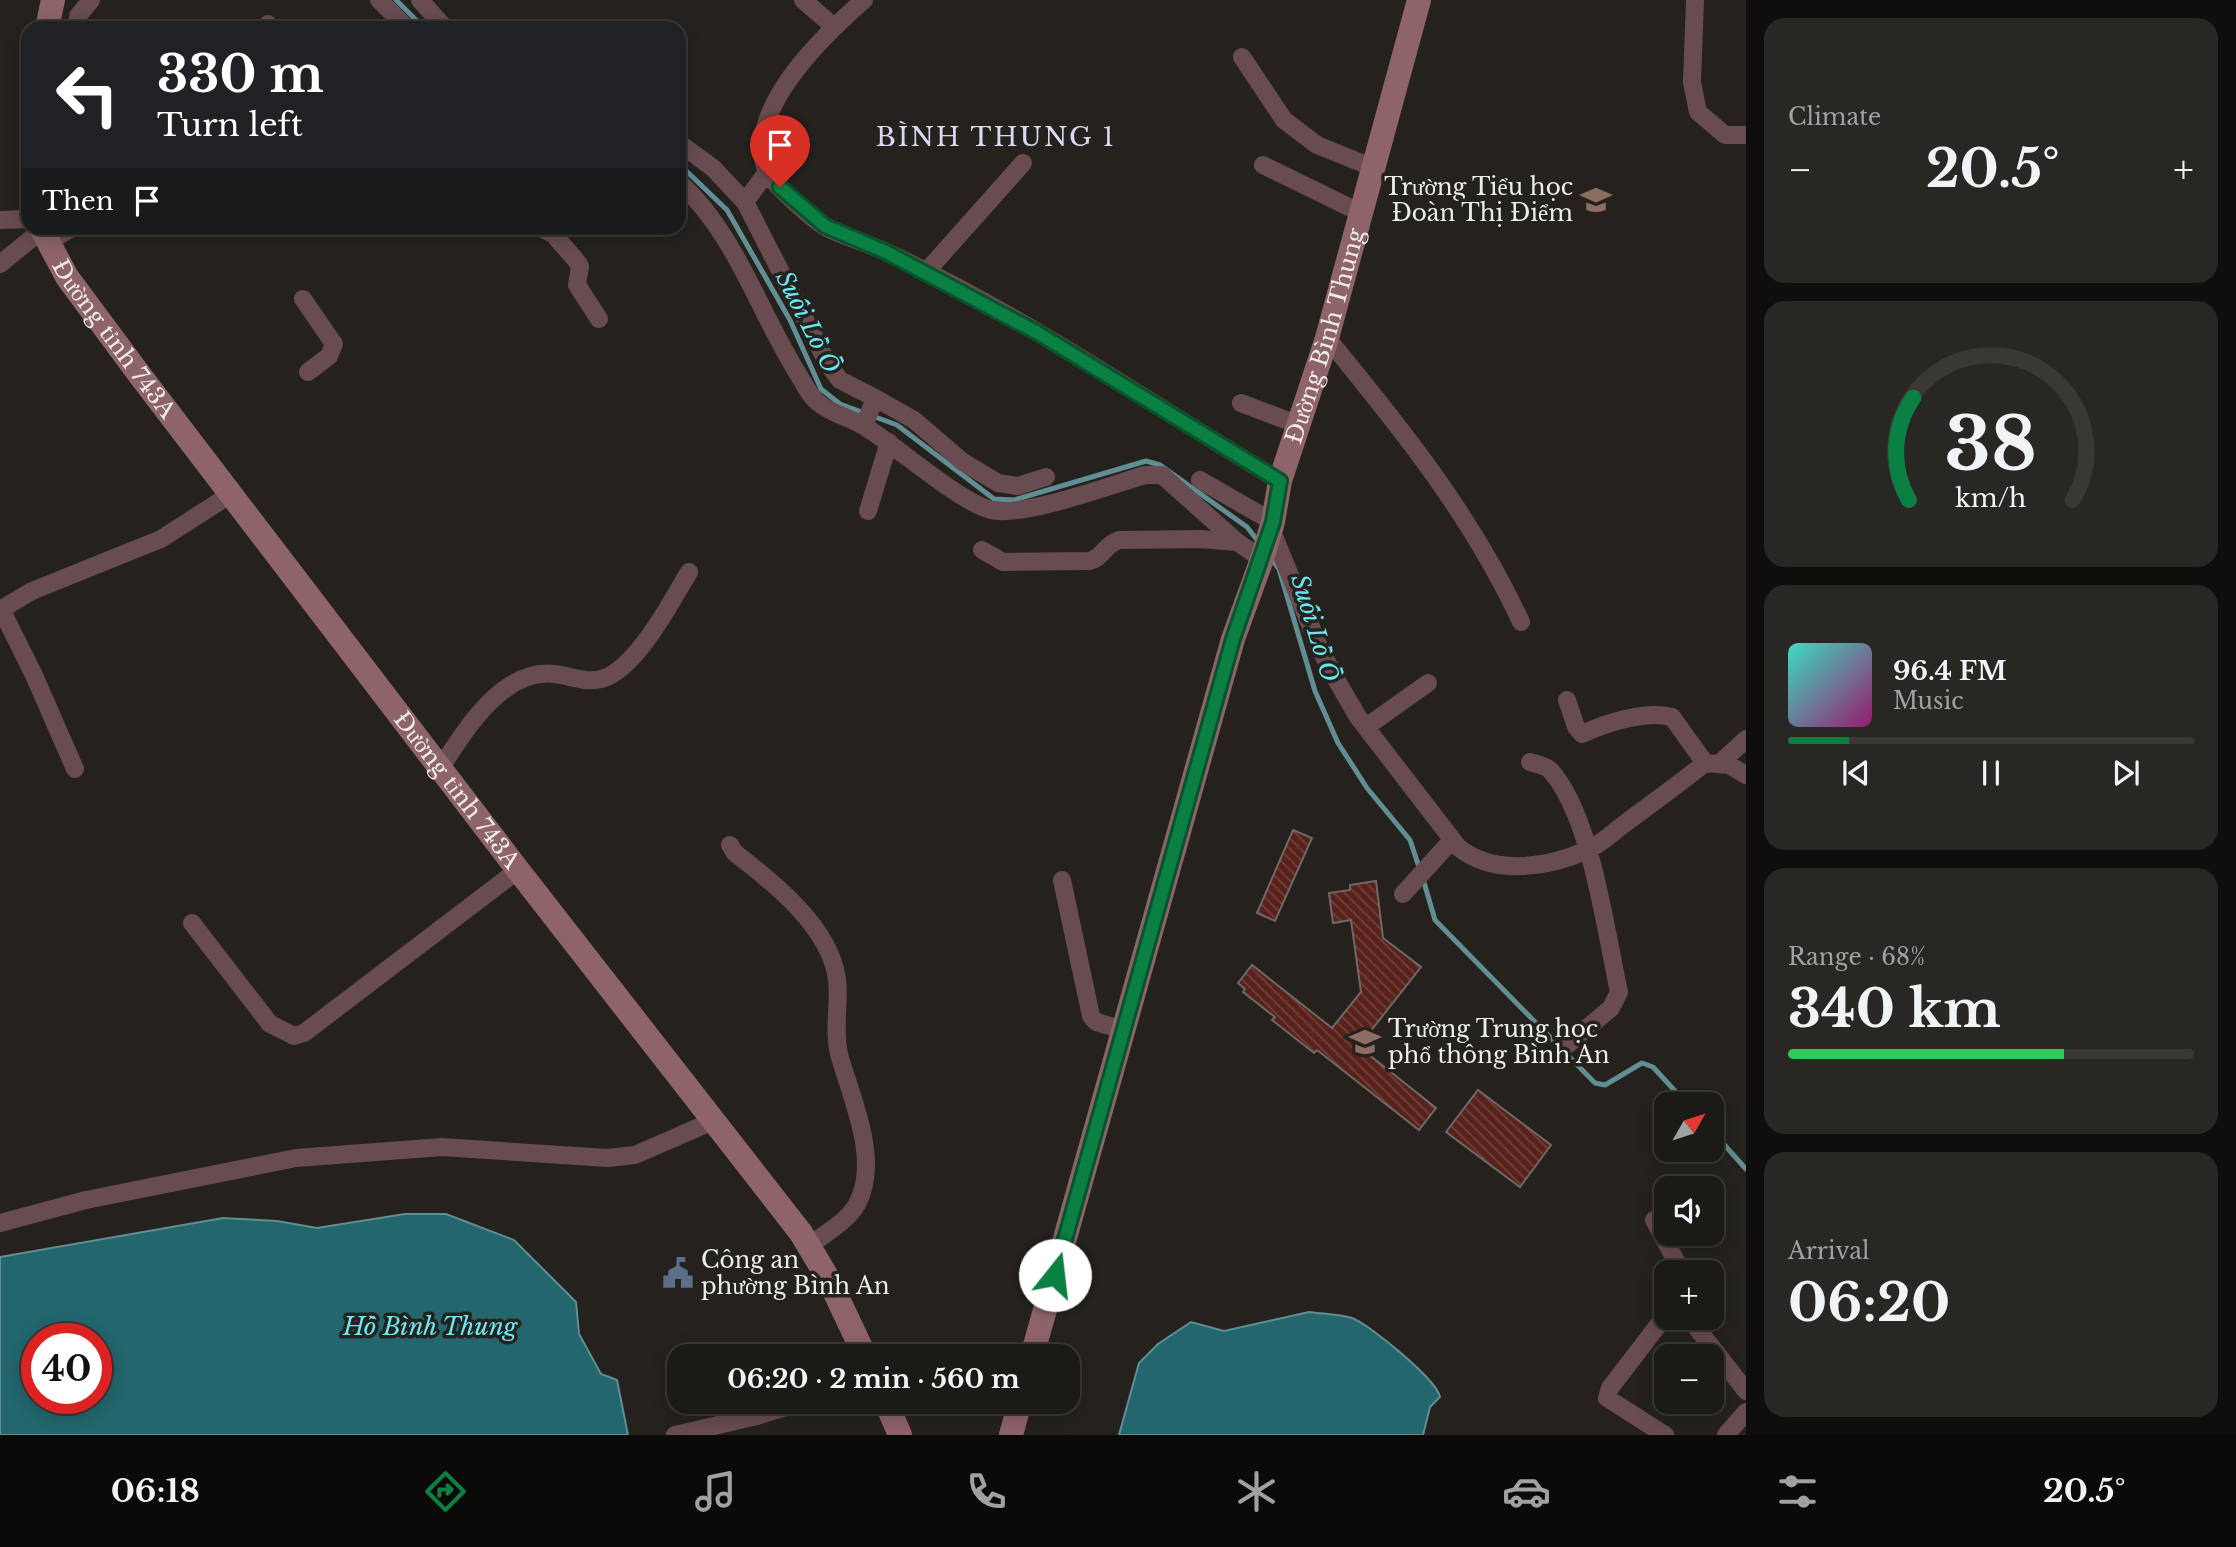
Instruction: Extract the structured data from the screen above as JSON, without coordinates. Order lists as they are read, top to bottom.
{
  "streets": {
    "main road": ["Đường Bình Thung", "Đường tỉnh 743A"]
  },
  "districts": ["BÌNH THUNG 1"],
  "water": ["Suối Lồ Ồ", "Hồ Bình Thung"],
  "places": {
    "school or university": ["Trường Tiểu học Đoàn Thị Điểm", "Trường Trung học phổ thông Bình An"],
    "public building": ["Công an phường Bình An"]
  },
  "north": "top right",
  "page": {
    "tile": [
      "Climate",
      ["Range · 68%", "340 km"],
      ["Arrival", "06:20"]
    ],
    "turn": ["330 m", "Turn left"],
    "heat": ["−", "20.5°", "+"],
    "then": "Then",
    "song": ["96.4 FM", "Music"],
    "map_buttons": ["+", "−"],
    "limit": "40",
    "trip": "06:20 · 2 min · 560 m",
    "tabs": ["06:18", "20.5°"],
    "gauge": ["38", "km/h"]
  }
}
